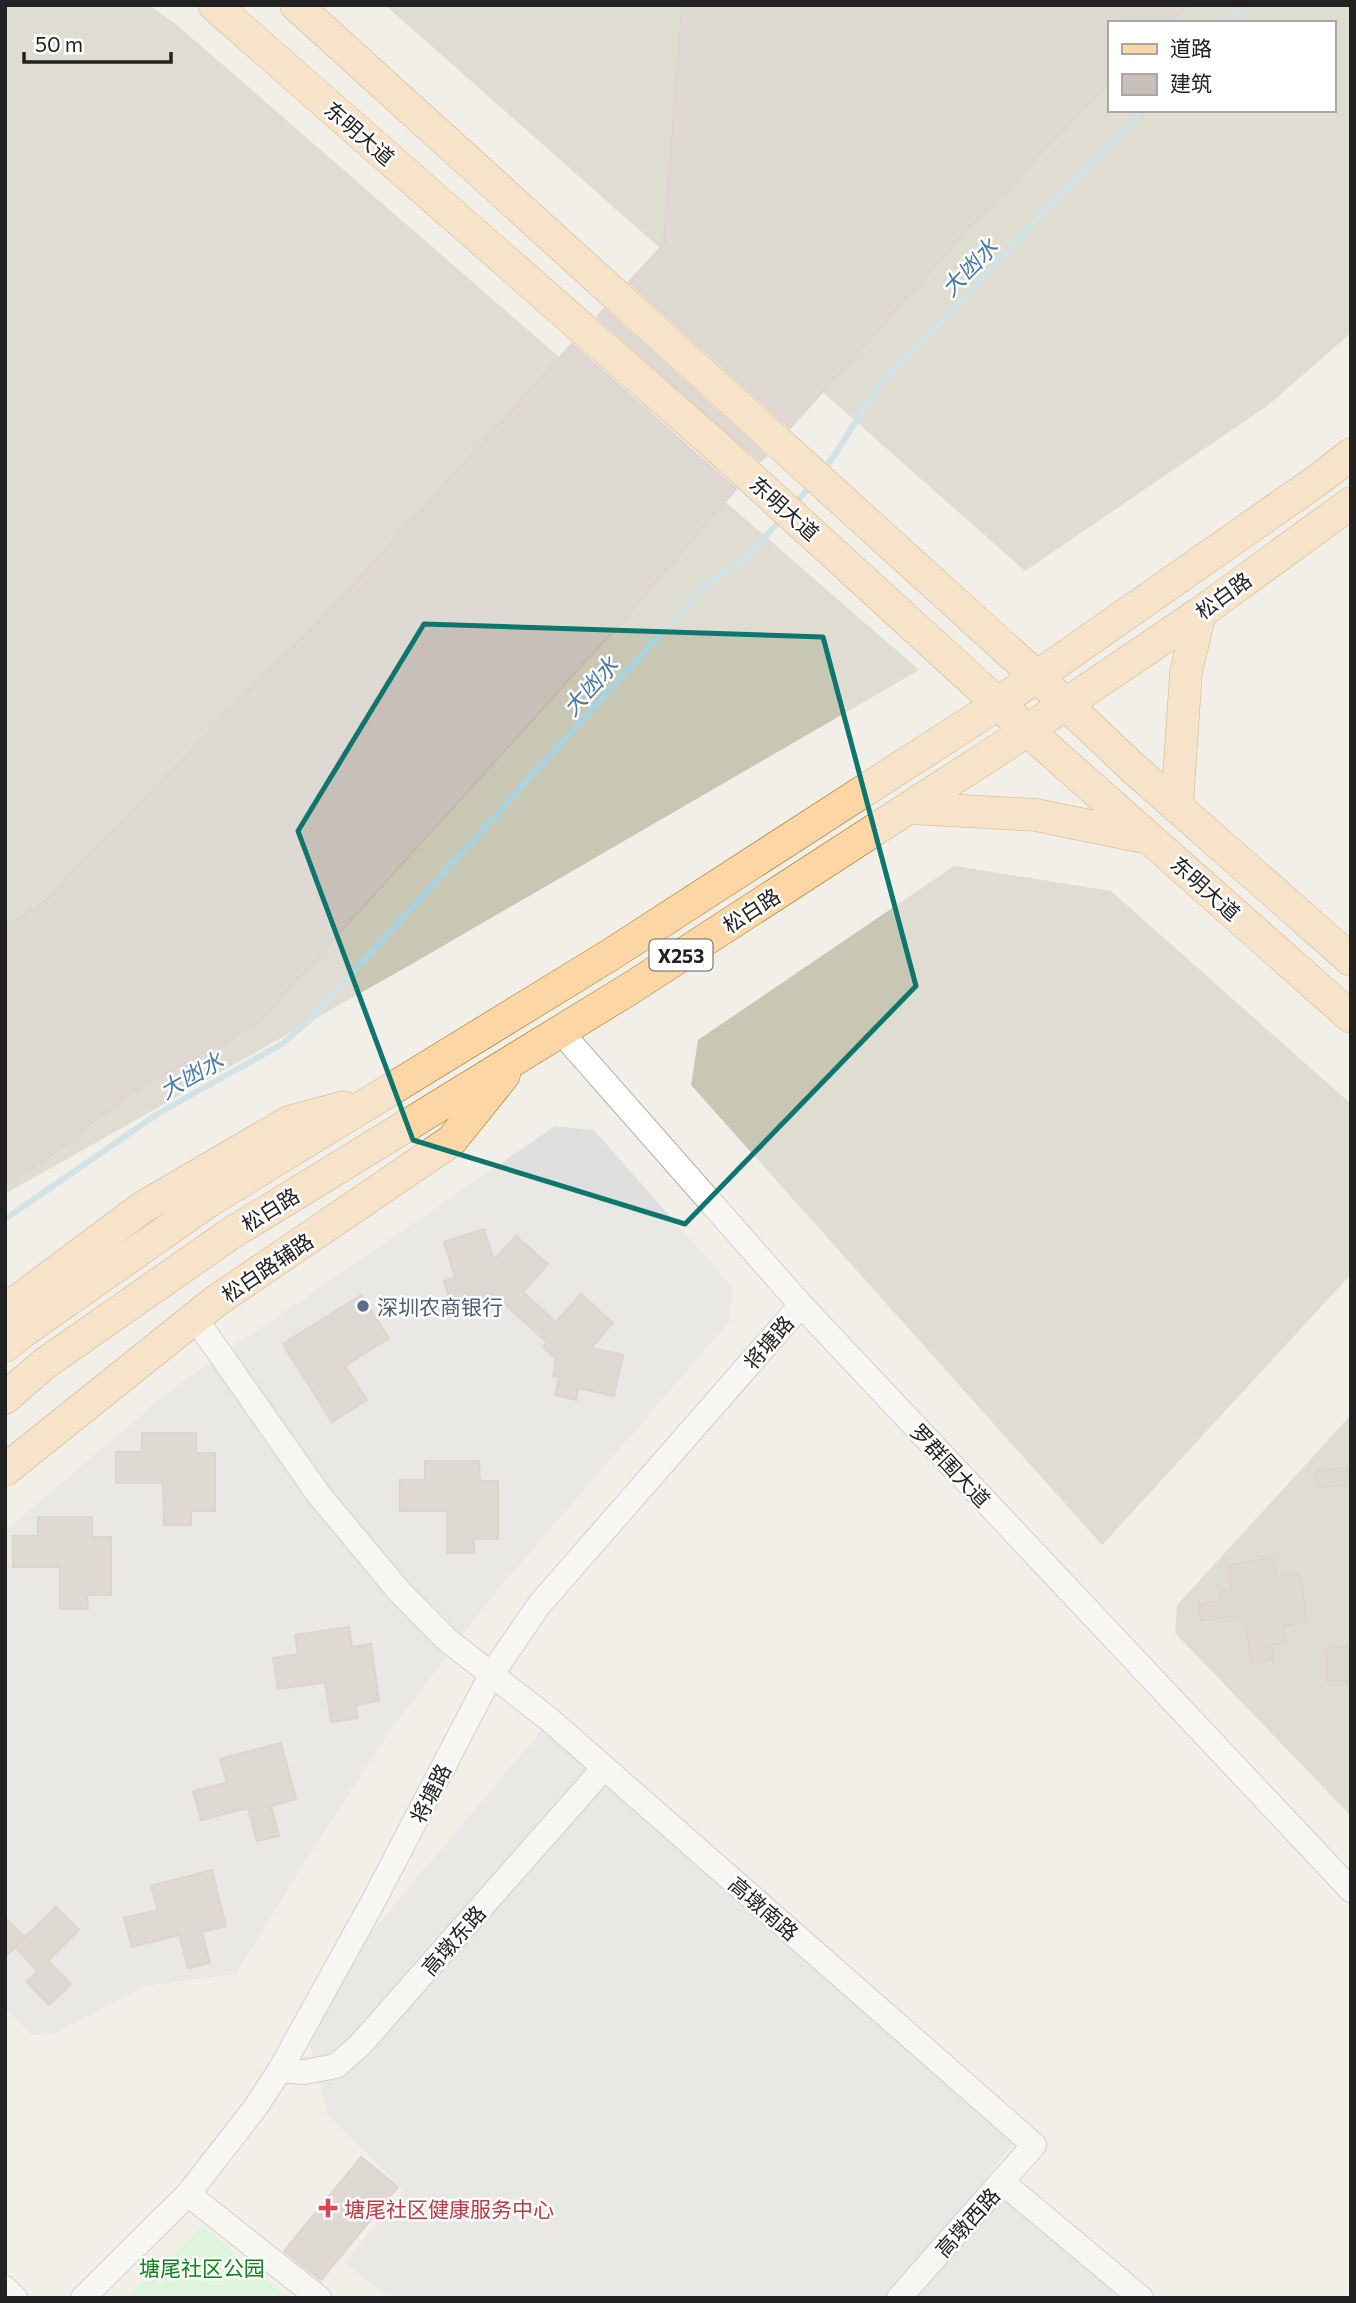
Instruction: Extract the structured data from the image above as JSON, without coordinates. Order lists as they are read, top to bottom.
{
  "streets": {
    "main road": [
      "东明大道",
      "松白路",
      "X253",
      "松白路辅路"
    ],
    "street": [
      "将塘路",
      "罗群围大道",
      "高墩南路",
      "高墩东路",
      "高墩西路"
    ]
  },
  "crossings": [
    ["东明大道", "松白路"],
    ["松白路", "松白路辅路"],
    ["松白路", "罗群围大道"],
    ["松白路辅路", "高墩南路"],
    ["将塘路", "罗群围大道"],
    ["将塘路", "高墩南路"],
    ["将塘路", "高墩东路"],
    ["高墩南路", "高墩东路"],
    ["高墩南路", "高墩西路"]
  ],
  "water": ["大凼水"],
  "parks": ["塘尾社区公园"],
  "places": {
    "other": ["深圳农商银行"],
    "health": ["塘尾社区健康服务中心"]
  },
  "legend": ["道路", "建筑"],
  "scale_bar": "50 m"
}
